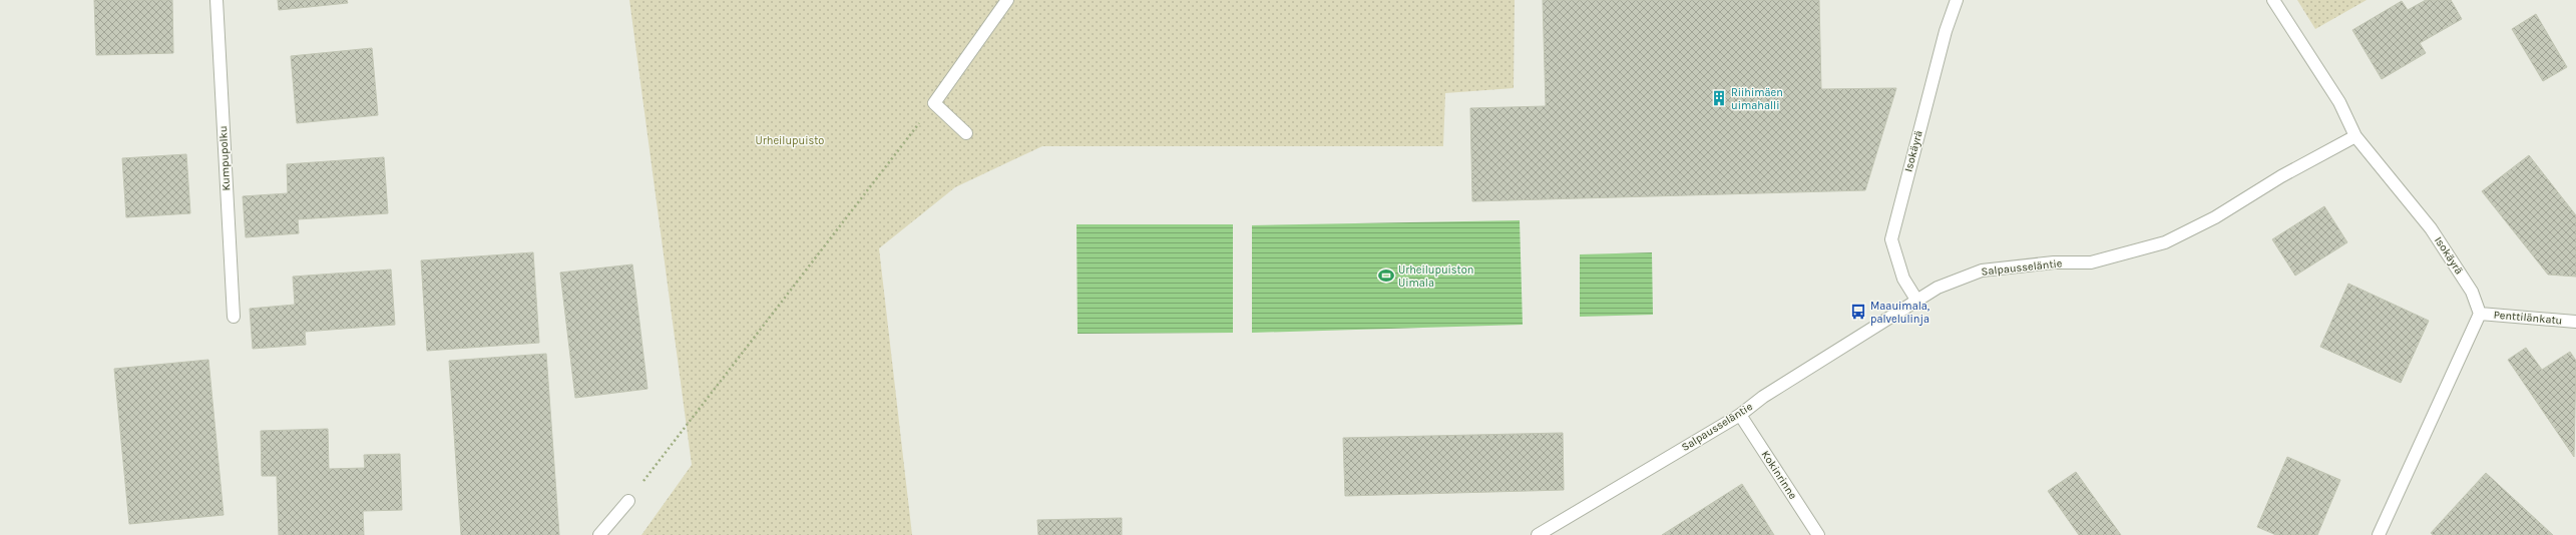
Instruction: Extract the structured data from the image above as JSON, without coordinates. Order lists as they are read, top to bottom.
{
  "streets": {
    "street": [
      "Isokäyrä",
      "Kumpupolku",
      "Salpausseläntie",
      "Penttilänkatu",
      "Kokinrinne"
    ]
  },
  "crossings": [
    ["Isokäyrä", "Salpausseläntie"],
    ["Isokäyrä", "Penttilänkatu"],
    ["Salpausseläntie", "Kokinrinne"]
  ],
  "parks": ["Urheilupuisto"],
  "places": {
    "building": ["Riihimäen uimahalli"],
    "sports": ["Urheilupuiston Uimala"],
    "bus stop": ["Maauimala, palvelulinja"]
  }
}
